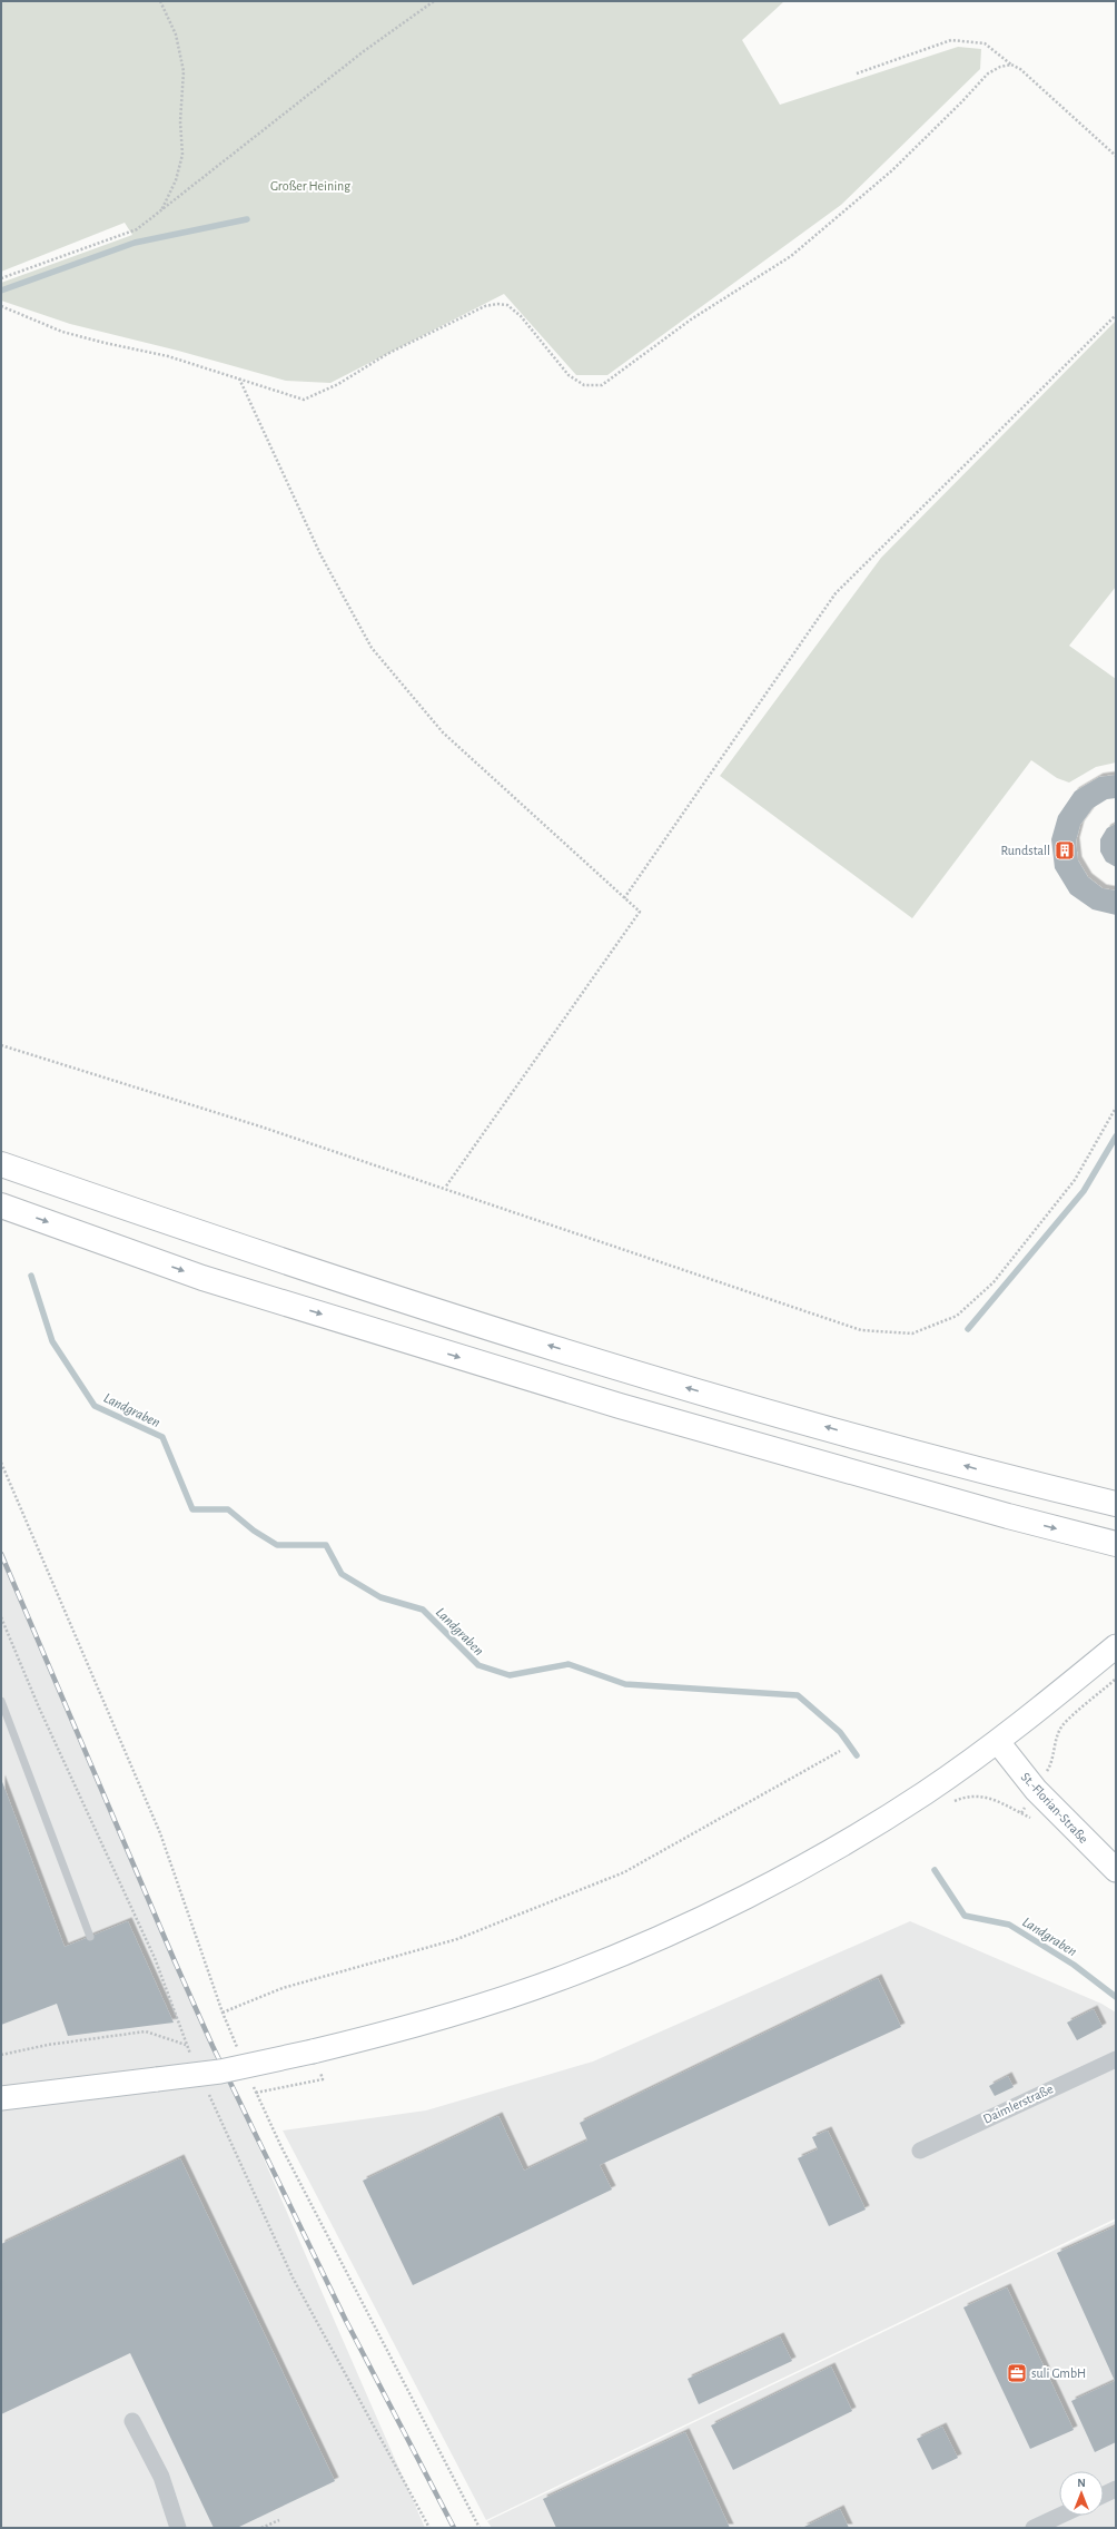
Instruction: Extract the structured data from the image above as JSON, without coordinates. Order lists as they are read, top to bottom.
{
  "streets": {
    "main road": ["St.-Florian-Straße"],
    "street": ["Daimlerstraße"]
  },
  "water": ["Landgraben"],
  "parks": ["Großer Heining"],
  "places": {
    "building": ["Rundstall"],
    "office": ["suli GmbH"]
  },
  "north": "top"
}
